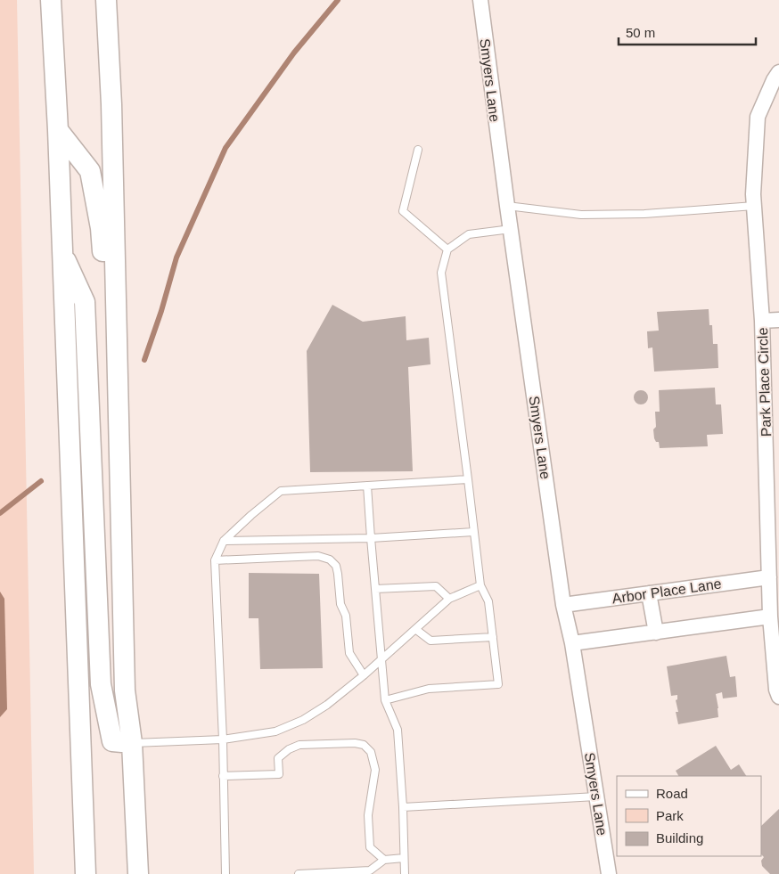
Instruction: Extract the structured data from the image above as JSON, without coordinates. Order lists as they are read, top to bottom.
{
  "streets": {
    "street": ["Smyers Lane", "Park Place Circle", "Arbor Place Lane"]
  },
  "crossings": [
    ["Smyers Lane", "Arbor Place Lane"],
    ["Park Place Circle", "Arbor Place Lane"]
  ],
  "legend": ["Road", "Park", "Building"],
  "scale_bar": "50 m"
}
